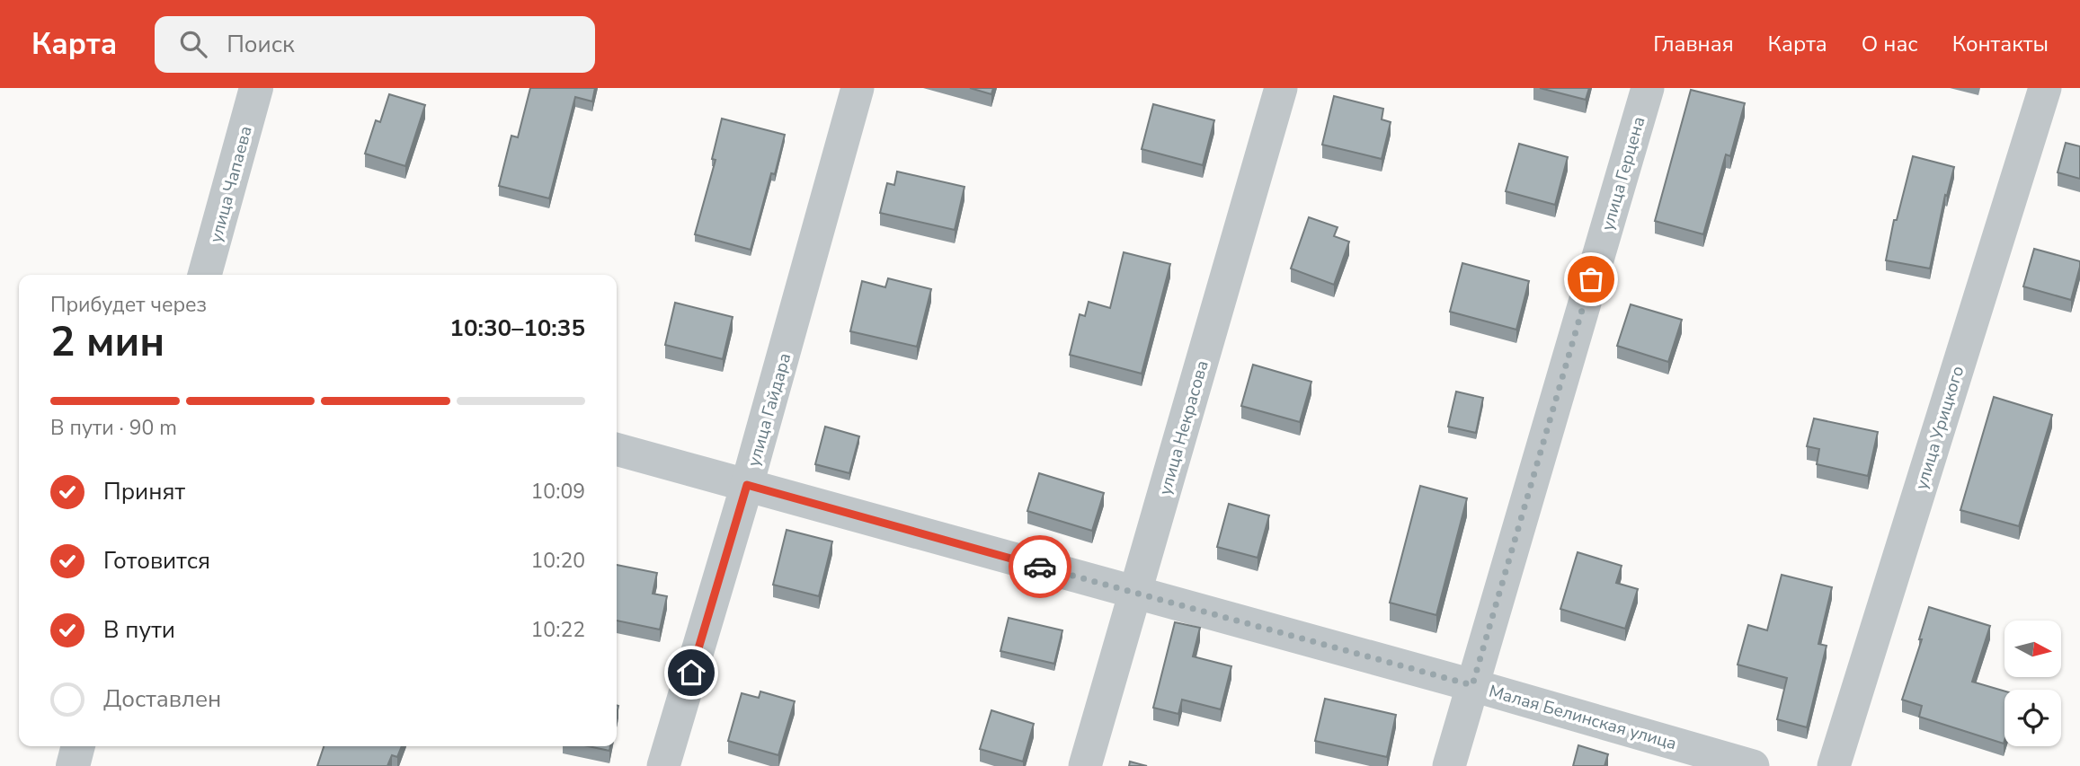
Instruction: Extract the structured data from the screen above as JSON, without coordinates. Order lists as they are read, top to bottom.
{
  "streets": {
    "street": [
      "улица Герцена",
      "улица Чапаева",
      "улица Гайдара",
      "улица Некрасова",
      "улица Урицкого",
      "Малая Белинская улица"
    ]
  },
  "crossings": [
    ["улица Герцена", "Малая Белинская улица"],
    ["улица Гайдара", "Малая Белинская улица"],
    ["улица Некрасова", "Малая Белинская улица"]
  ],
  "north": "right",
  "page": {
    "header": "Карта",
    "search": "Поиск",
    "nav": [
      "Главная",
      "Карта",
      "О нас",
      "Контакты"
    ],
    "heading": ["2 мин", "Прибудет через", "10:30–10:35"],
    "bar": "В пути · 90 m",
    "list": [
      ["Принят", "10:09"],
      ["Готовится", "10:20"],
      ["В пути", "10:22"],
      "Доставлен"
    ]
  }
}
